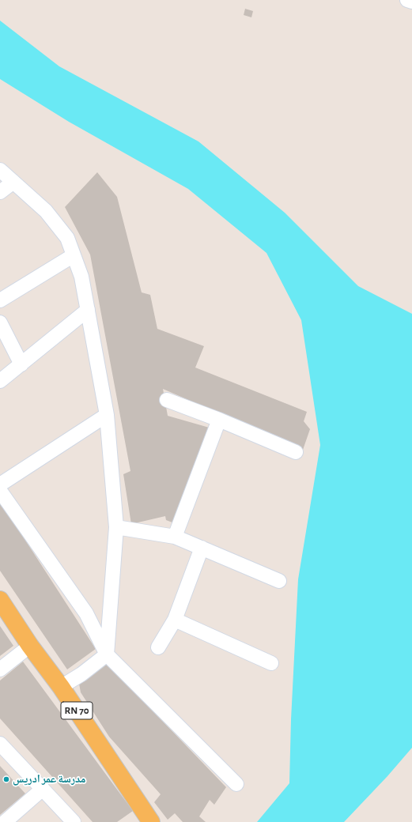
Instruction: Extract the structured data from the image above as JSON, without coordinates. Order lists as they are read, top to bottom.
{
  "streets": {
    "main road": ["RN 70"]
  },
  "places": ["مدرسة عمر ادريس"]
}
